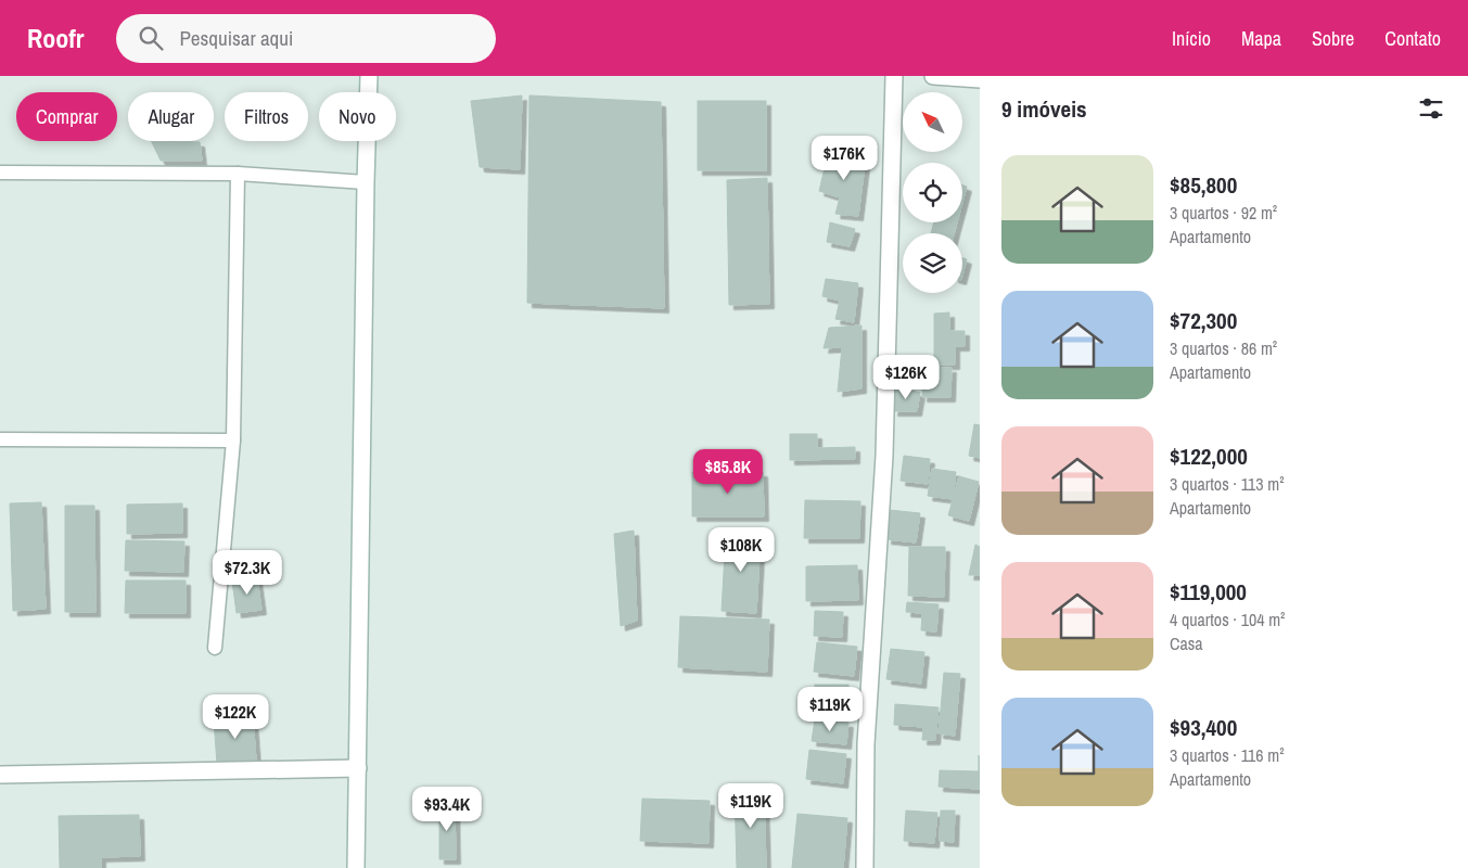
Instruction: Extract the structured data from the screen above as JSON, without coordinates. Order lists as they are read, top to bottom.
{
  "north": "top left",
  "page": {
    "header": "Roofr",
    "search": "Pesquisar aqui",
    "nav": [
      "Início",
      "Mapa",
      "Sobre",
      "Contato"
    ],
    "heading": "9 imóveis",
    "chip": [
      "Comprar",
      "Alugar",
      "Filtros",
      "Novo"
    ],
    "price": [
      "$176K",
      "$126K",
      "$85.8K",
      "$108K",
      "$72.3K",
      "$119K",
      "$122K",
      "$119K",
      "$93.4K"
    ],
    "list": [
      {
        "name": "$85,800",
        "note": "3 quartos · 92 m² · Apartamento"
      },
      {
        "name": "$72,300",
        "note": "3 quartos · 86 m² · Apartamento"
      },
      {
        "name": "$122,000",
        "note": "3 quartos · 113 m² · Apartamento"
      },
      {
        "name": "$119,000",
        "note": "4 quartos · 104 m² · Casa"
      },
      {
        "name": "$93,400",
        "note": "3 quartos · 116 m² · Apartamento"
      }
    ]
  }
}
